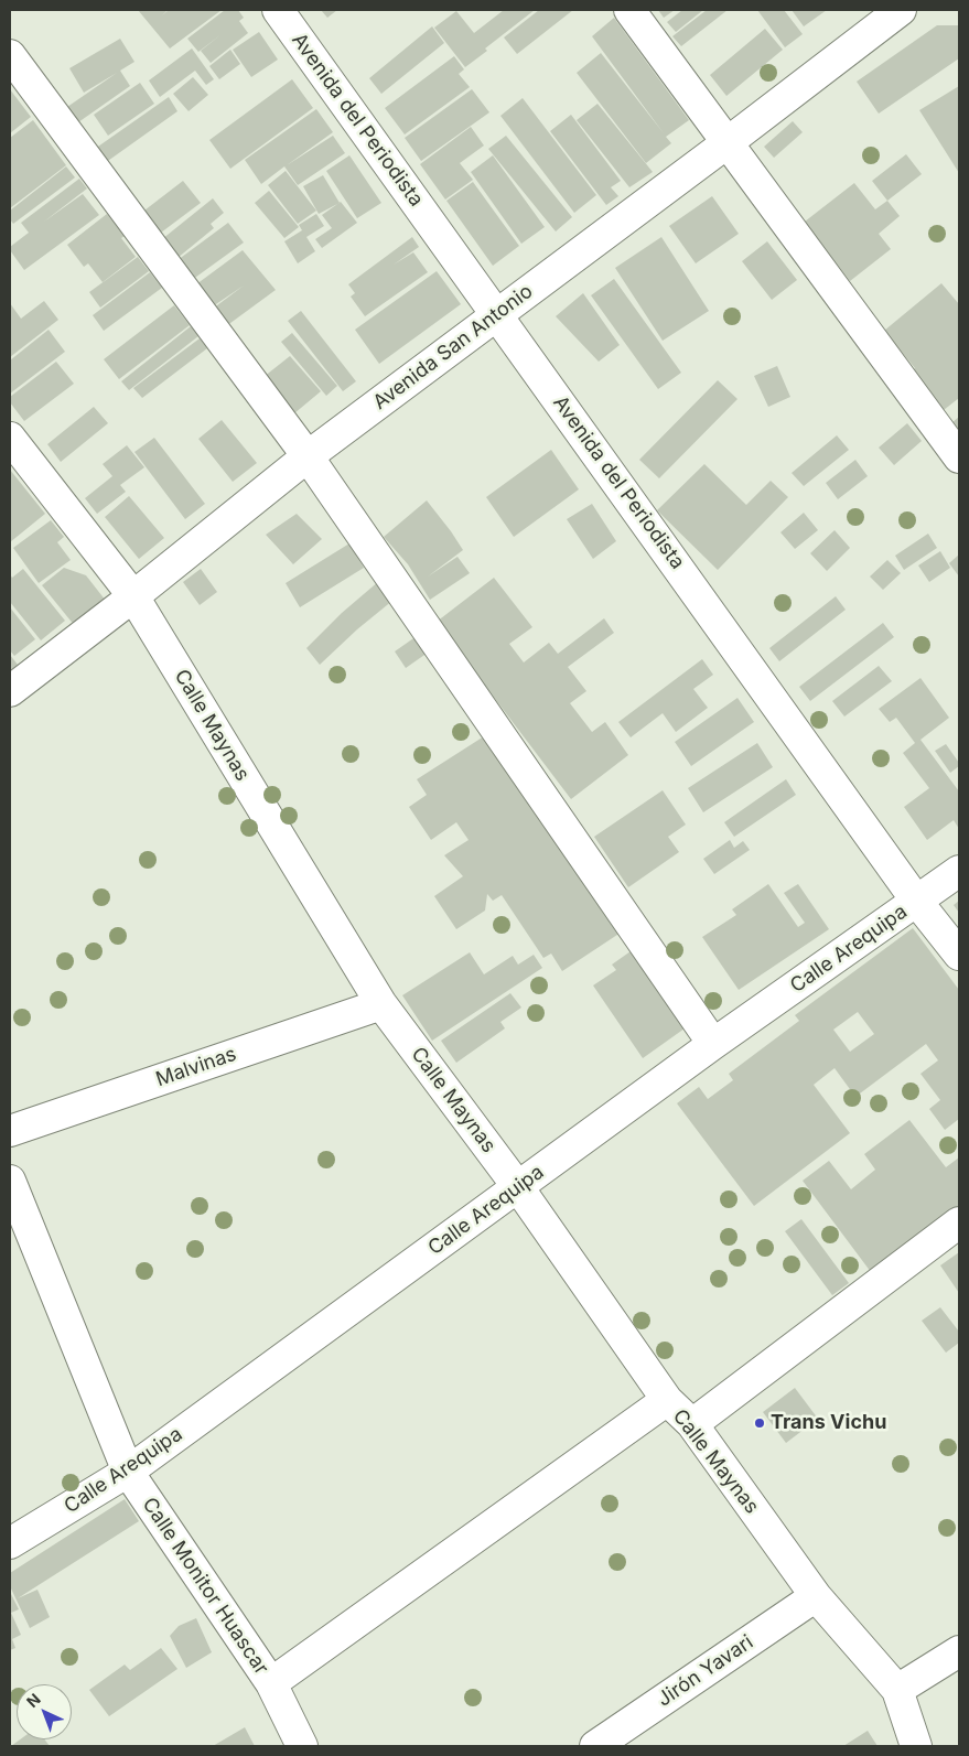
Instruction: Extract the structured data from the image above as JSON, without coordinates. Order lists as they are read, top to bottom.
{
  "streets": {
    "street": [
      "Avenida del Periodista",
      "Avenida San Antonio",
      "Calle Maynas",
      "Calle Arequipa",
      "Malvinas",
      "Calle Monitor Huascar",
      "Jirón Yavari"
    ]
  },
  "crossings": [
    ["Avenida del Periodista", "Avenida San Antonio"],
    ["Avenida del Periodista", "Calle Arequipa"],
    ["Avenida San Antonio", "Calle Maynas"],
    ["Calle Maynas", "Calle Arequipa"],
    ["Calle Maynas", "Malvinas"],
    ["Calle Maynas", "Jirón Yavari"],
    ["Calle Arequipa", "Calle Monitor Huascar"]
  ],
  "places": ["Trans Vichu"],
  "north": "top left"
}
